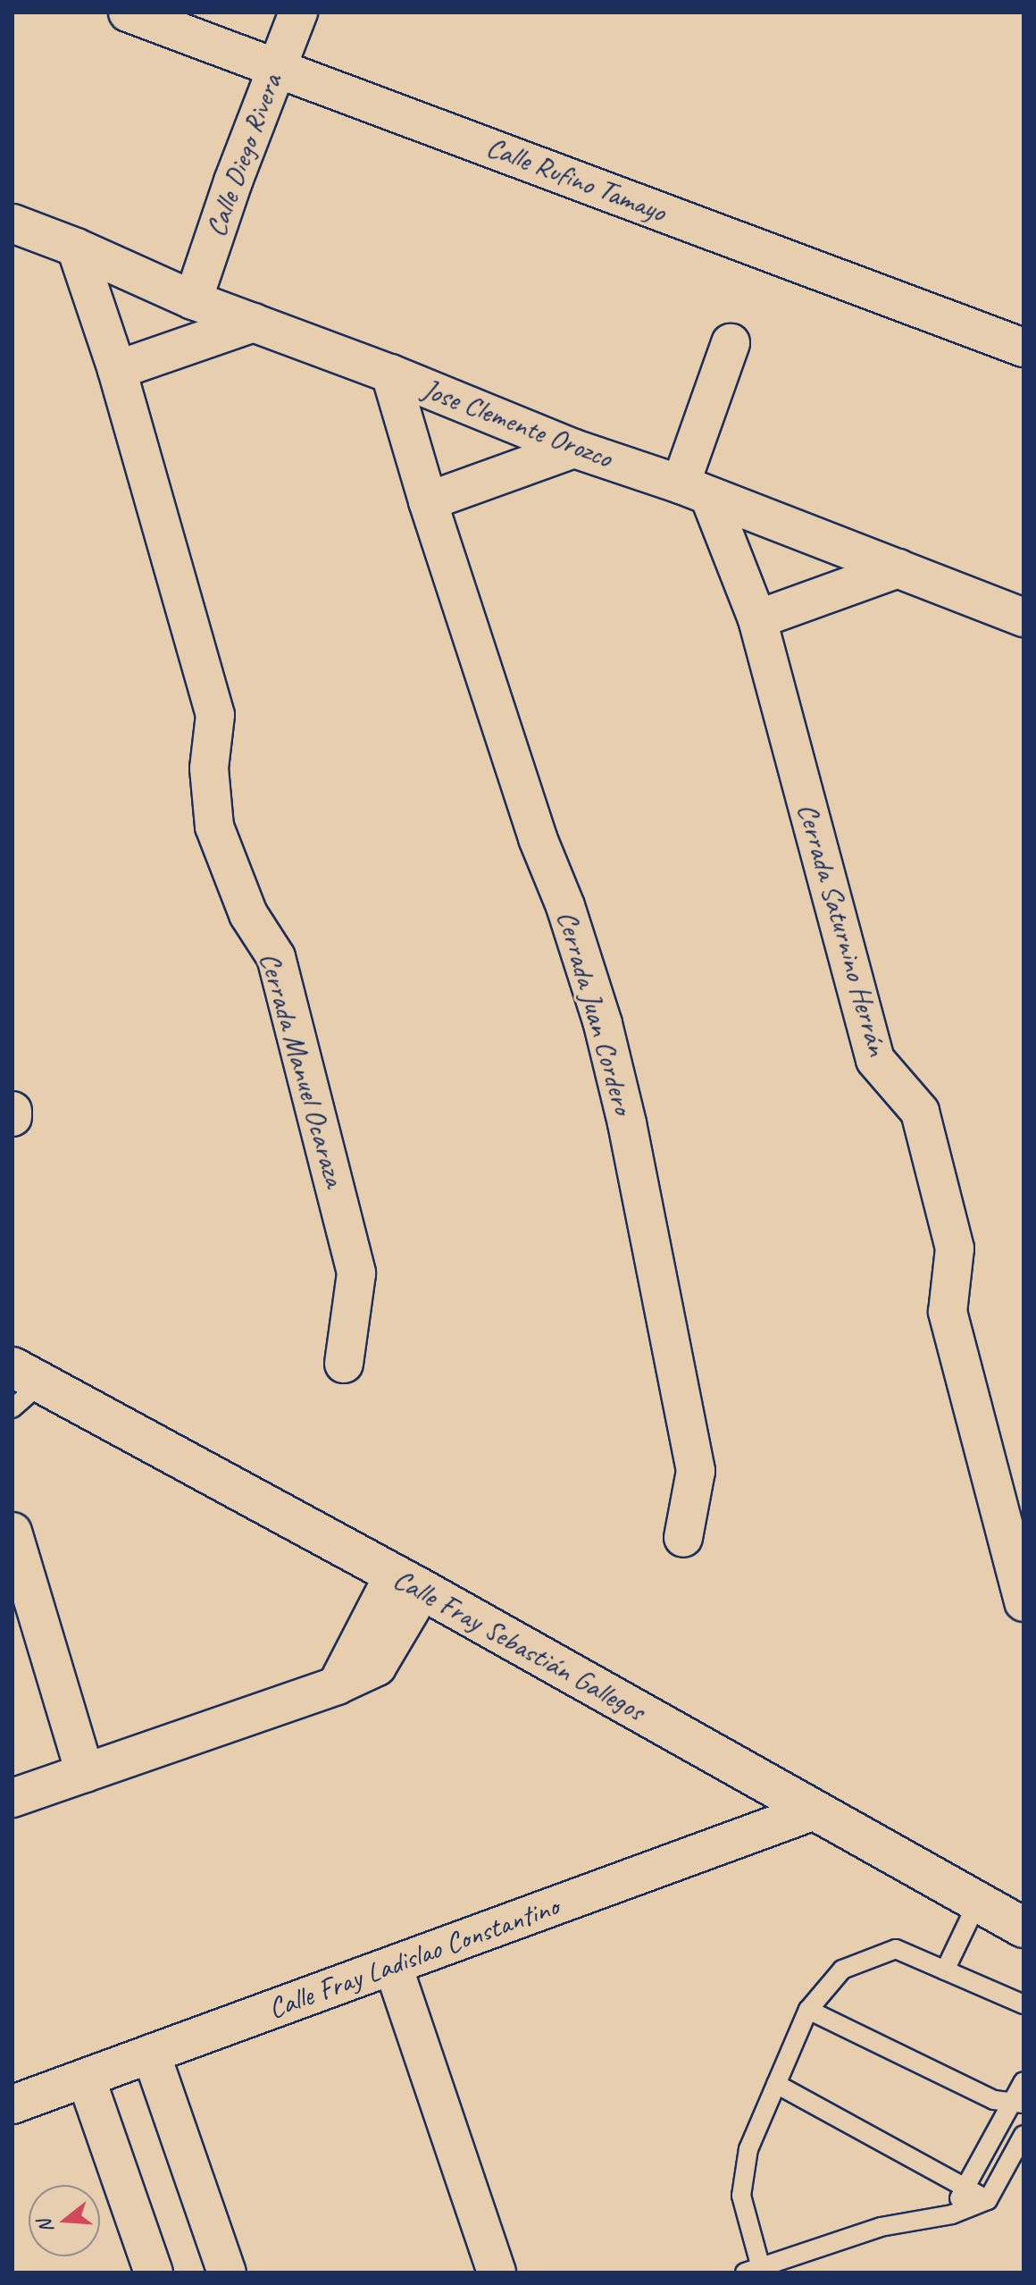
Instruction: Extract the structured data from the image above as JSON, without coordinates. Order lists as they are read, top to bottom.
{
  "streets": {
    "street": [
      "Calle Diego Rivera",
      "Calle Rufino Tamayo",
      "Jose Clemente Orozco",
      "Cerrada Saturnino Herrán",
      "Cerrada Juan Cordero",
      "Cerrada Manuel Ocaraza",
      "Calle Fray Sebastián Gallegos",
      "Calle Fray Ladislao Constantino"
    ]
  },
  "crossings": [
    ["Calle Diego Rivera", "Calle Rufino Tamayo"],
    ["Calle Diego Rivera", "Jose Clemente Orozco"],
    ["Jose Clemente Orozco", "Cerrada Saturnino Herrán"],
    ["Jose Clemente Orozco", "Cerrada Juan Cordero"],
    ["Jose Clemente Orozco", "Cerrada Manuel Ocaraza"],
    ["Calle Fray Sebastián Gallegos", "Calle Fray Ladislao Constantino"]
  ],
  "north": "left"
}
